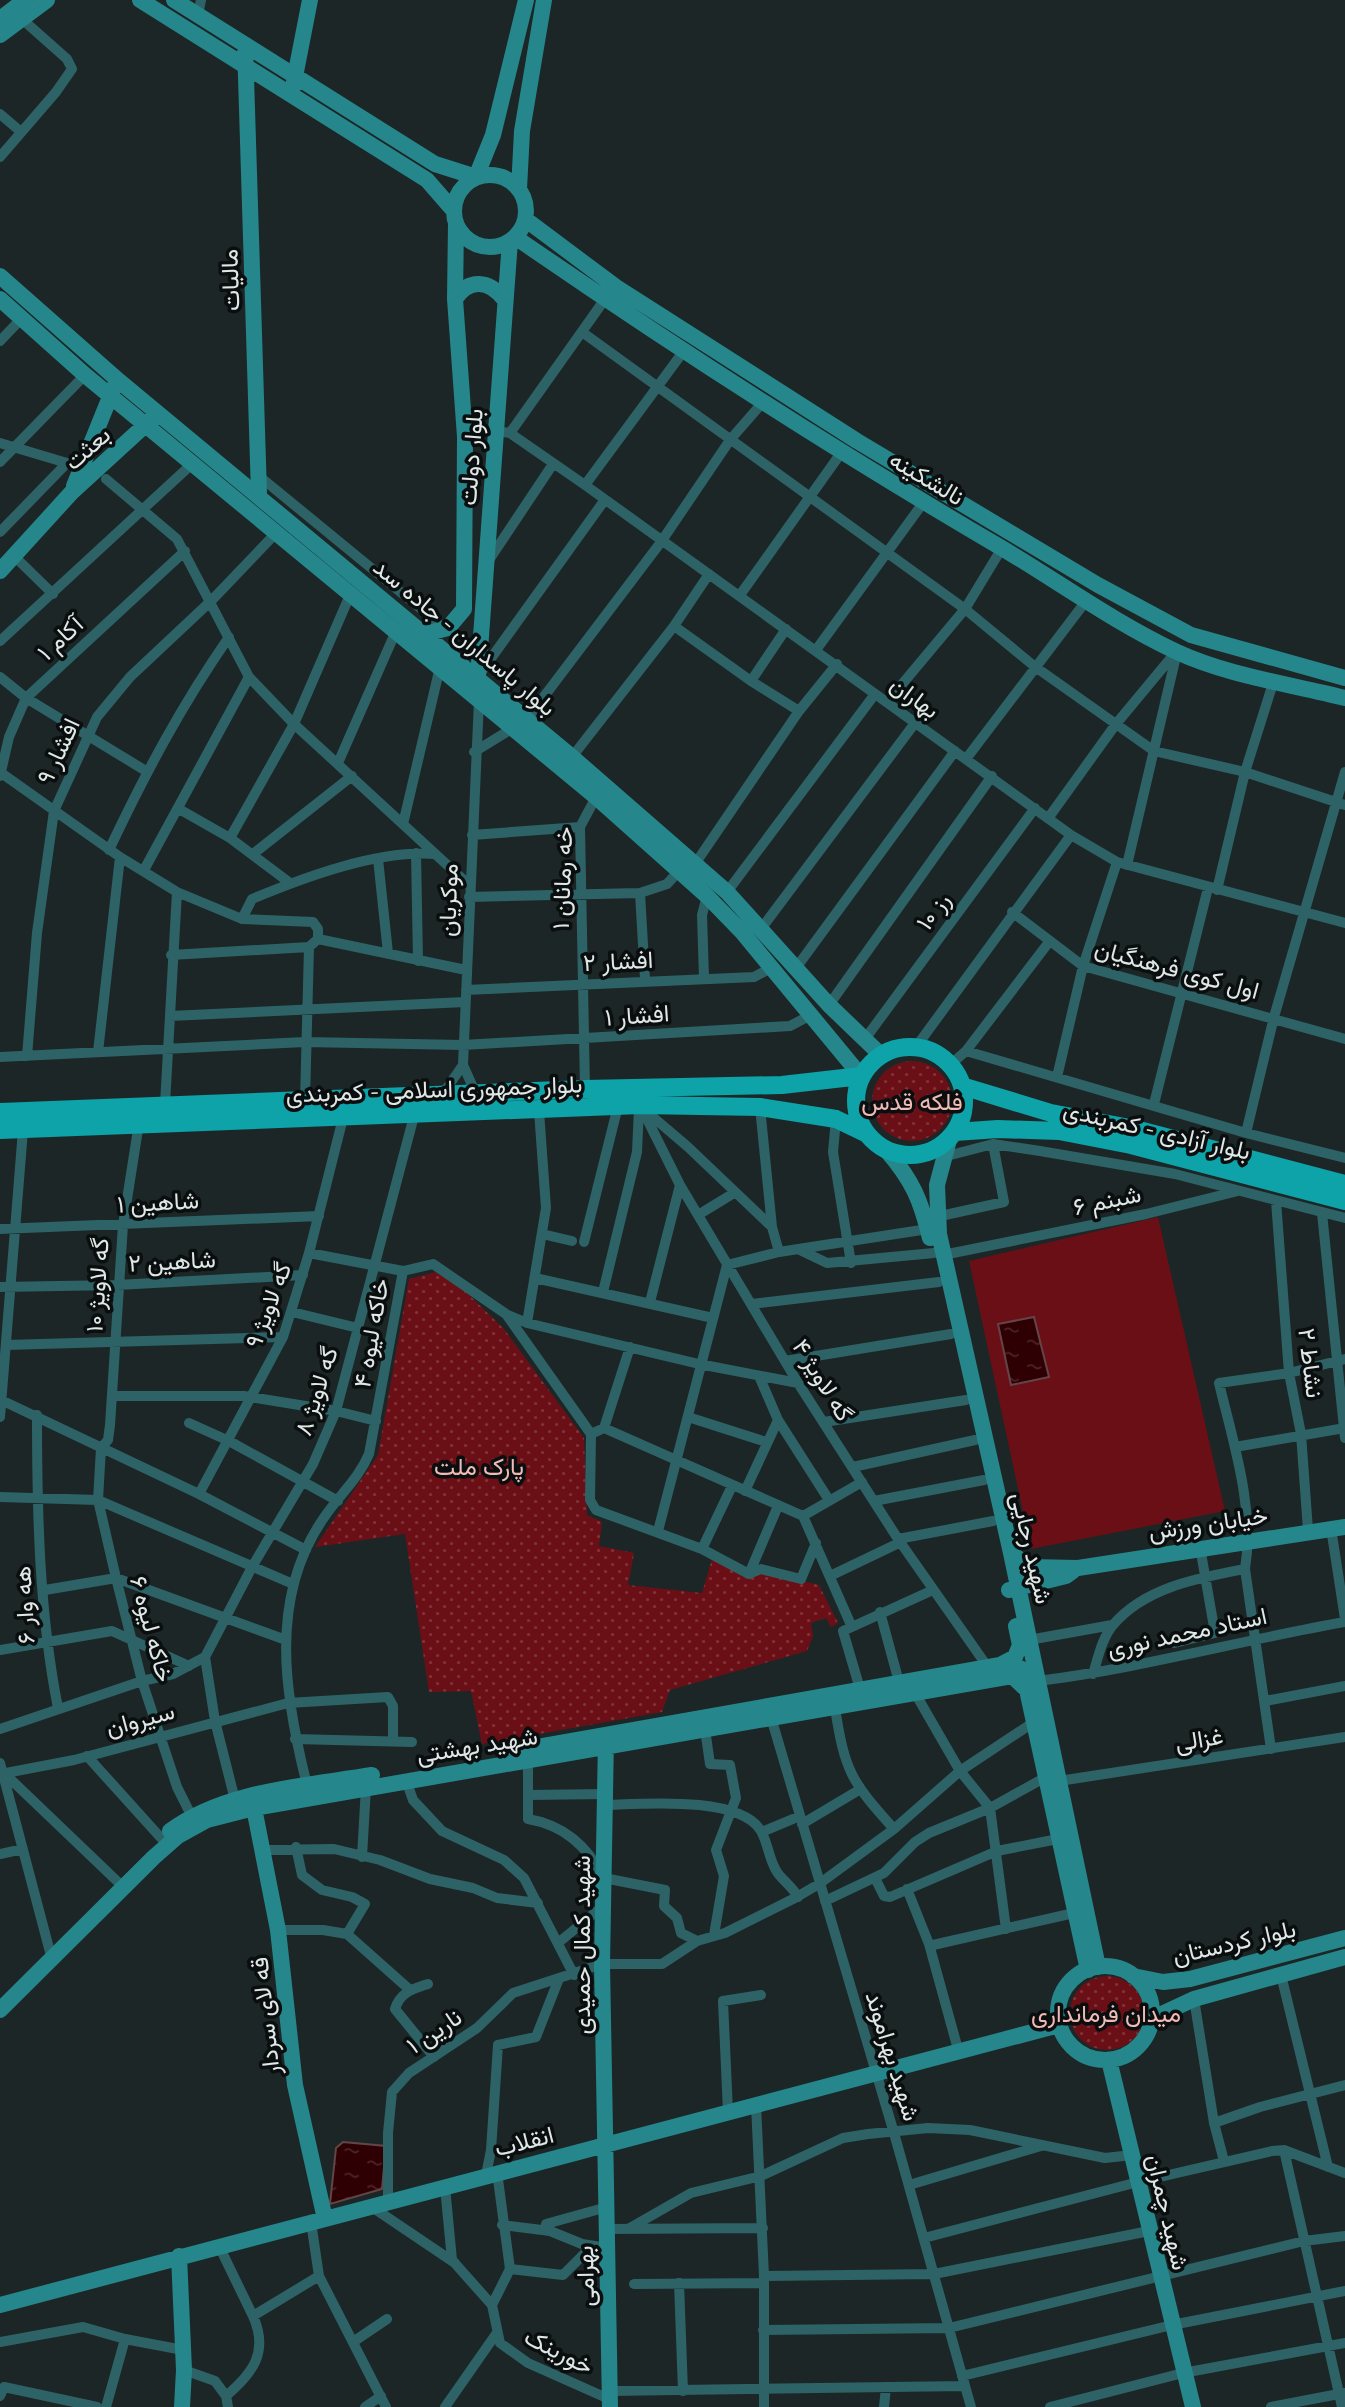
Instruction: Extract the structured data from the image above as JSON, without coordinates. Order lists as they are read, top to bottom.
{
  "streets": {
    "main road": [
      "مالیات",
      "بعثت",
      "بلوار دولت",
      "نالشکینه",
      "بلوار پاسداران - جاده سد",
      "بلوار جمهوری اسلامی - کمربندی",
      "بلوار آزادی - کمربندی",
      "خیابان ورزش",
      "شهید رجایی",
      "شهید بهشتی",
      "بلوار کردستان",
      "شهید کمال حمیدی",
      "قه لای سردار",
      "انقلاب",
      "شهید چمران",
      "بهرامی"
    ],
    "street": [
      "آکام ۱",
      "بهاران",
      "افشار ۹",
      "خه رمانان ۱",
      "موکریان",
      "رز ۱۰",
      "افشار ۲",
      "اول کوی فرهنگیان",
      "افشار ۱",
      "شبنم ۶",
      "شاهین ۱",
      "شاهین ۲",
      "گه لاویژ ۱۰",
      "گه لاویژ ۹",
      "خاکه لیوه ۴",
      "نشاط ۲",
      "گه لاویژ ۴",
      "گه لاویژ ۸",
      "هه وار ۶",
      "خاکه لیوه ۶",
      "استاد محمد نوری",
      "سیروان",
      "غزالی",
      "نارین ۱",
      "شهید بهراموند",
      "خورینک"
    ]
  },
  "crossings": [
    ["مالیات", "بلوار پاسداران - جاده سد"],
    ["بعثت", "بلوار پاسداران - جاده سد"],
    ["بلوار دولت", "نالشکینه"],
    ["بلوار دولت", "بلوار پاسداران - جاده سد"],
    ["بلوار دولت", "بهاران"],
    ["بلوار پاسداران - جاده سد", "افشار ۹"],
    ["بلوار پاسداران - جاده سد", "خه رمانان ۱"],
    ["بلوار پاسداران - جاده سد", "موکریان"],
    ["بلوار پاسداران - جاده سد", "رز ۱۰"],
    ["بلوار پاسداران - جاده سد", "افشار ۲"],
    ["بلوار پاسداران - جاده سد", "افشار ۱"],
    ["بلوار پاسداران - جاده سد", "بلوار جمهوری اسلامی - کمربندی"],
    ["بلوار پاسداران - جاده سد", "بلوار آزادی - کمربندی"],
    ["بلوار پاسداران - جاده سد", "شهید رجایی"],
    ["بهاران", "رز ۱۰"],
    ["افشار ۹", "افشار ۱"],
    ["خه رمانان ۱", "افشار ۲"],
    ["خه رمانان ۱", "افشار ۱"],
    ["خه رمانان ۱", "بلوار جمهوری اسلامی - کمربندی"],
    ["موکریان", "افشار ۲"],
    ["موکریان", "افشار ۱"],
    ["بلوار جمهوری اسلامی - کمربندی", "بلوار آزادی - کمربندی"],
    ["بلوار جمهوری اسلامی - کمربندی", "گه لاویژ ۱۰"],
    ["بلوار جمهوری اسلامی - کمربندی", "گه لاویژ ۹"],
    ["بلوار جمهوری اسلامی - کمربندی", "گه لاویژ ۴"],
    ["بلوار جمهوری اسلامی - کمربندی", "گه لاویژ ۸"],
    ["بلوار جمهوری اسلامی - کمربندی", "شهید رجایی"],
    ["بلوار آزادی - کمربندی", "شبنم ۶"],
    ["بلوار آزادی - کمربندی", "نشاط ۲"],
    ["بلوار آزادی - کمربندی", "شهید رجایی"],
    ["شبنم ۶", "نشاط ۲"],
    ["شبنم ۶", "شهید رجایی"],
    ["شاهین ۱", "گه لاویژ ۱۰"],
    ["شاهین ۱", "گه لاویژ ۹"],
    ["شاهین ۲", "گه لاویژ ۱۰"],
    ["شاهین ۲", "گه لاویژ ۹"],
    ["گه لاویژ ۱۰", "خاکه لیوه ۶"],
    ["خاکه لیوه ۴", "سیروان"],
    ["خاکه لیوه ۴", "شهید بهشتی"],
    ["نشاط ۲", "خیابان ورزش"],
    ["گه لاویژ ۴", "شهید رجایی"],
    ["گه لاویژ ۴", "شهید بهشتی"],
    ["خیابان ورزش", "شهید رجایی"],
    ["شهید رجایی", "استاد محمد نوری"],
    ["شهید رجایی", "غزالی"],
    ["شهید رجایی", "شهید بهشتی"],
    ["شهید رجایی", "بلوار کردستان"],
    ["شهید رجایی", "انقلاب"],
    ["شهید رجایی", "شهید چمران"],
    ["خاکه لیوه ۶", "سیروان"],
    ["خاکه لیوه ۶", "شهید بهشتی"],
    ["استاد محمد نوری", "شهید بهشتی"],
    ["شهید بهشتی", "شهید کمال حمیدی"],
    ["شهید بهشتی", "قه لای سردار"],
    ["شهید بهشتی", "شهید بهراموند"],
    ["بلوار کردستان", "انقلاب"],
    ["بلوار کردستان", "شهید چمران"],
    ["شهید کمال حمیدی", "نارین ۱"],
    ["شهید کمال حمیدی", "انقلاب"],
    ["شهید کمال حمیدی", "بهرامی"],
    ["قه لای سردار", "انقلاب"],
    ["نارین ۱", "انقلاب"],
    ["شهید بهراموند", "انقلاب"],
    ["انقلاب", "شهید چمران"],
    ["انقلاب", "بهرامی"],
    ["بهرامی", "خورینک"]
  ],
  "parks": ["فلکه قدس", "پارک ملت", "میدان فرمانداری"]
}
